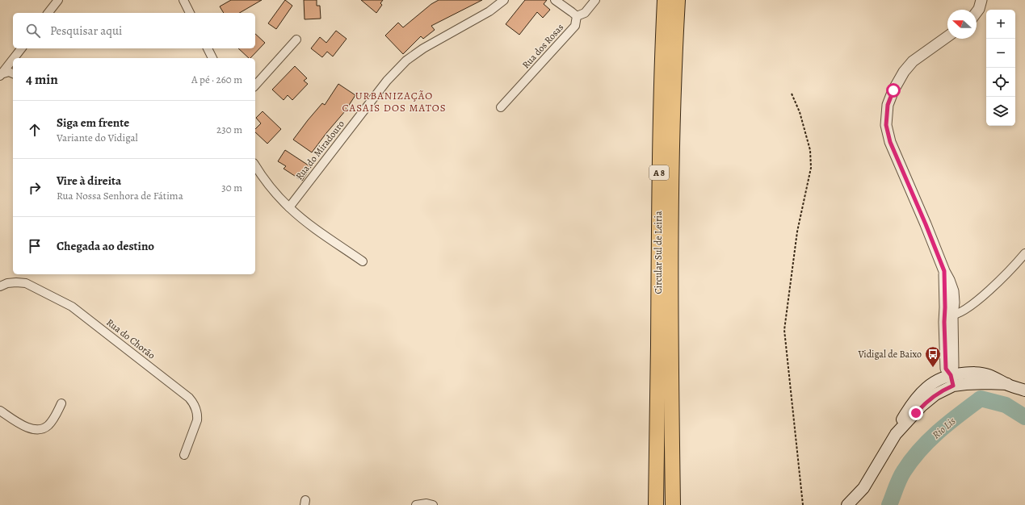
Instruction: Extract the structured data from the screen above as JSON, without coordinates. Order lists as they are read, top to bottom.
{
  "streets": {
    "highway": ["A 8", "Circular Sul de Leiria"],
    "street": ["Rua dos Rosas", "Rua do Miradouro", "Rua do Chorão"]
  },
  "districts": ["URBANIZAÇÃO CASAIS DOS MATOS"],
  "water": ["Rio Lis"],
  "places": {
    "bus stop": ["Vidigal de Baixo"]
  },
  "north": "left",
  "page": {
    "map_buttons": ["+", "−"],
    "search": "Pesquisar aqui",
    "heading": ["4 min", "A pé · 260 m"],
    "list": [
      ["Siga em frente", "Variante do Vidigal", "230 m"],
      ["Vire à direita", "Rua Nossa Senhora de Fátima", "30 m"],
      "Chegada ao destino"
    ]
  }
}
